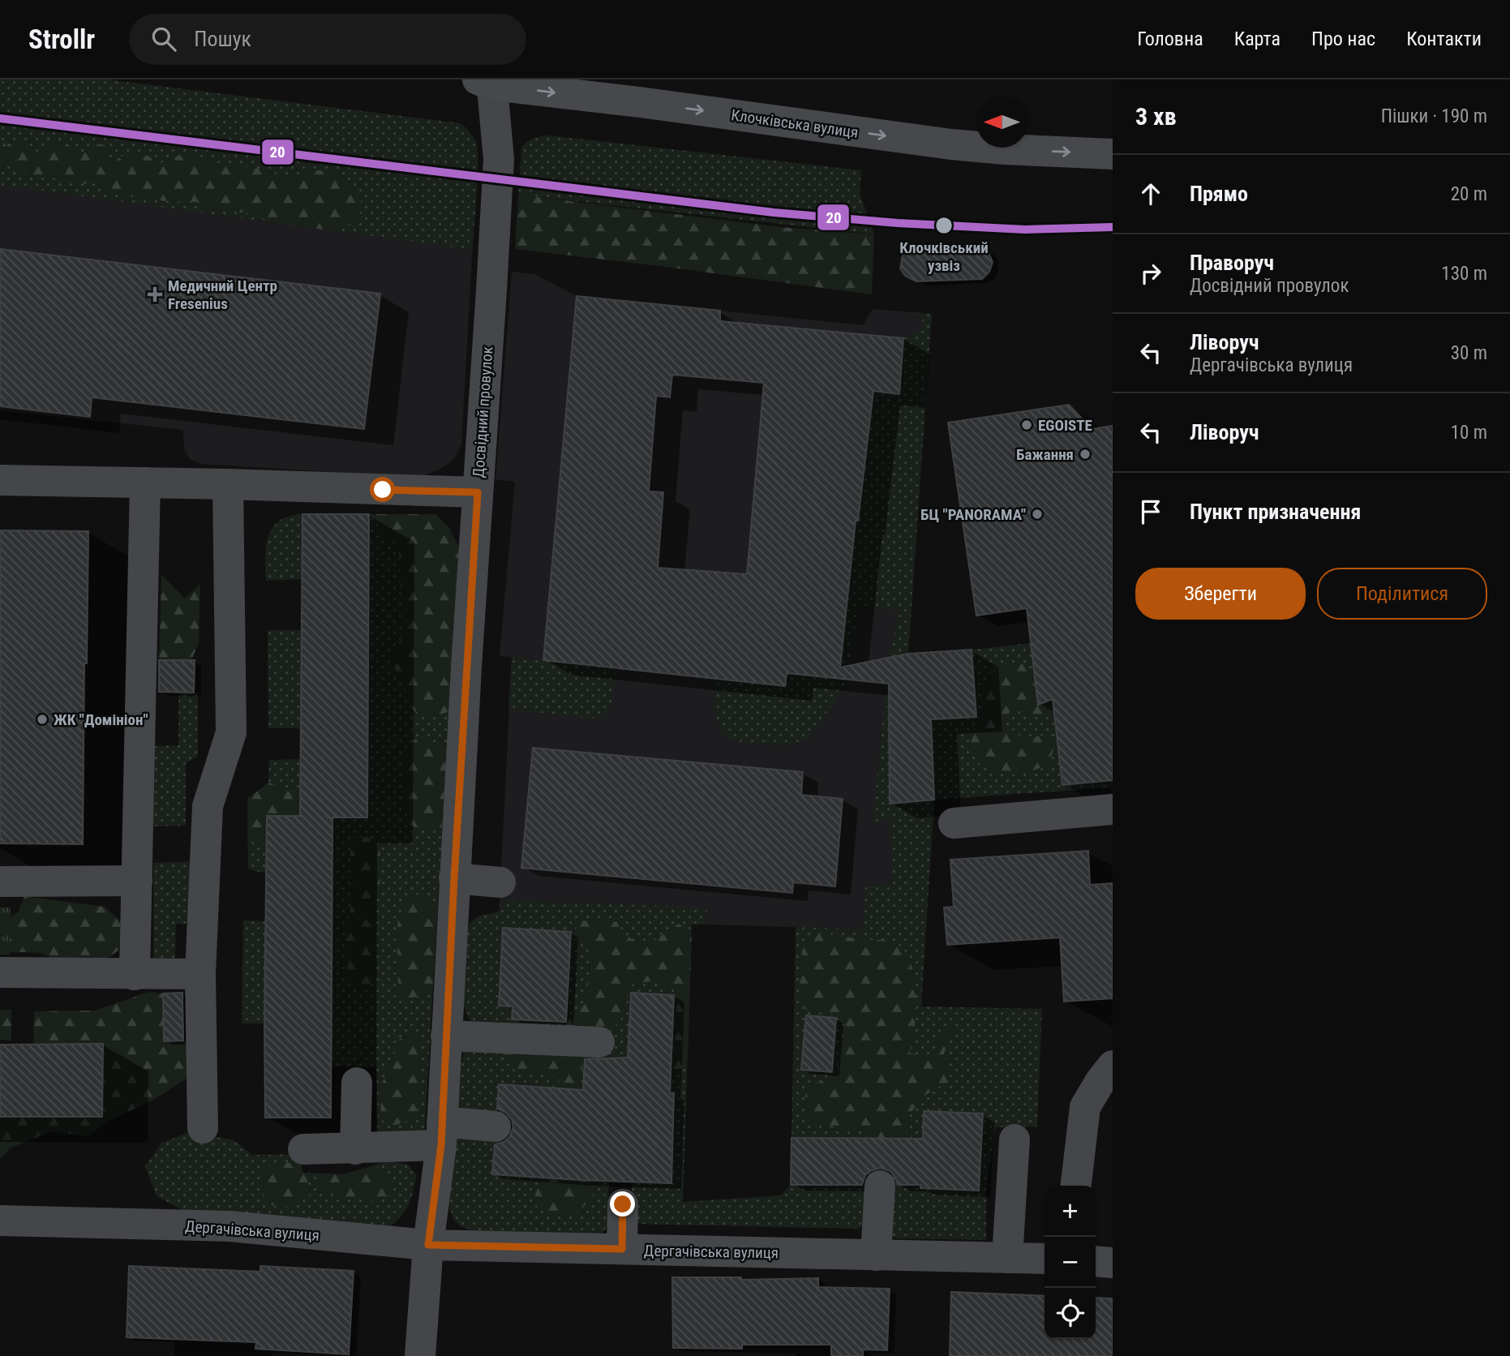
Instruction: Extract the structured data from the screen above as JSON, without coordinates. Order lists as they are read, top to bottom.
{
  "streets": {
    "main road": ["Клочківська вулиця"],
    "street": ["Досвідний провулок", "Дергачівська вулиця"]
  },
  "crossings": [
    ["Клочківська вулиця", "Досвідний провулок"],
    ["Досвідний провулок", "Дергачівська вулиця"]
  ],
  "one_way": ["Клочківська вулиця"],
  "places": {
    "other": [
      "Клочківський узвіз",
      "EGOISTE",
      "Бажання",
      "БЦ \"PANORAMA\"",
      "ЖК \"Домініон\""
    ],
    "health": ["Медичний Центр Fresenius"]
  },
  "lines": ["tram line 20"],
  "north": "left",
  "page": {
    "header": "Strollr",
    "search": "Пошук",
    "nav": [
      "Головна",
      "Карта",
      "Про нас",
      "Контакти"
    ],
    "heading": ["3 хв", "Пішки · 190 m"],
    "list": [
      ["Прямо", "20 m"],
      ["Праворуч", "Досвідний провулок", "130 m"],
      ["Ліворуч", "Дергачівська вулиця", "30 m"],
      ["Ліворуч", "10 m"],
      "Пункт призначення"
    ],
    "buttons": ["Зберегти", "Поділитися"],
    "map_buttons": ["+", "−"]
  }
}
